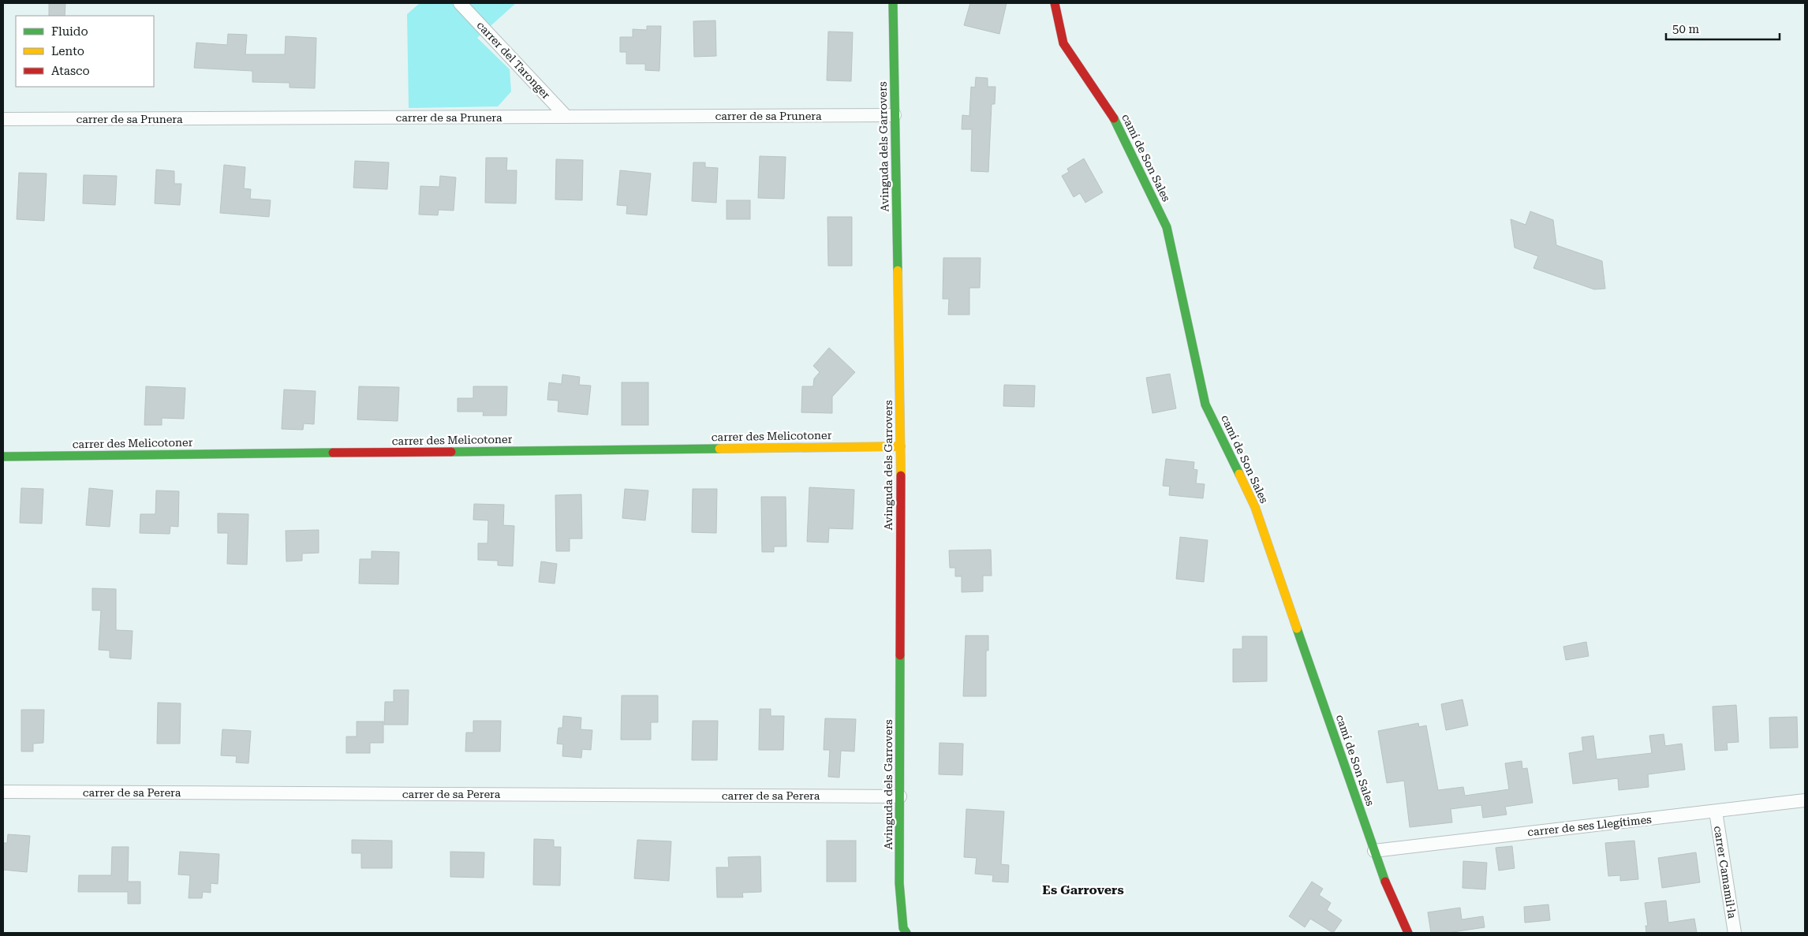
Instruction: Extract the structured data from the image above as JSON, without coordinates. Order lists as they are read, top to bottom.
{
  "streets": {
    "street": [
      "carrer del Taronger",
      "carrer de sa Prunera",
      "Avinguda dels Garrovers",
      "camí de Son Sales",
      "carrer des Melicotoner",
      "carrer de sa Perera",
      "carrer de ses Llegítimes",
      "carrer Camamil·la"
    ]
  },
  "crossings": [
    ["carrer del Taronger", "carrer de sa Prunera"],
    ["carrer de sa Prunera", "Avinguda dels Garrovers"],
    ["Avinguda dels Garrovers", "carrer des Melicotoner"],
    ["Avinguda dels Garrovers", "carrer de sa Perera"],
    ["camí de Son Sales", "carrer de ses Llegítimes"],
    ["carrer de ses Llegítimes", "carrer Camamil·la"]
  ],
  "districts": ["Es Garrovers"],
  "legend": ["Fluido", "Lento", "Atasco"],
  "scale_bar": "50 m"
}
